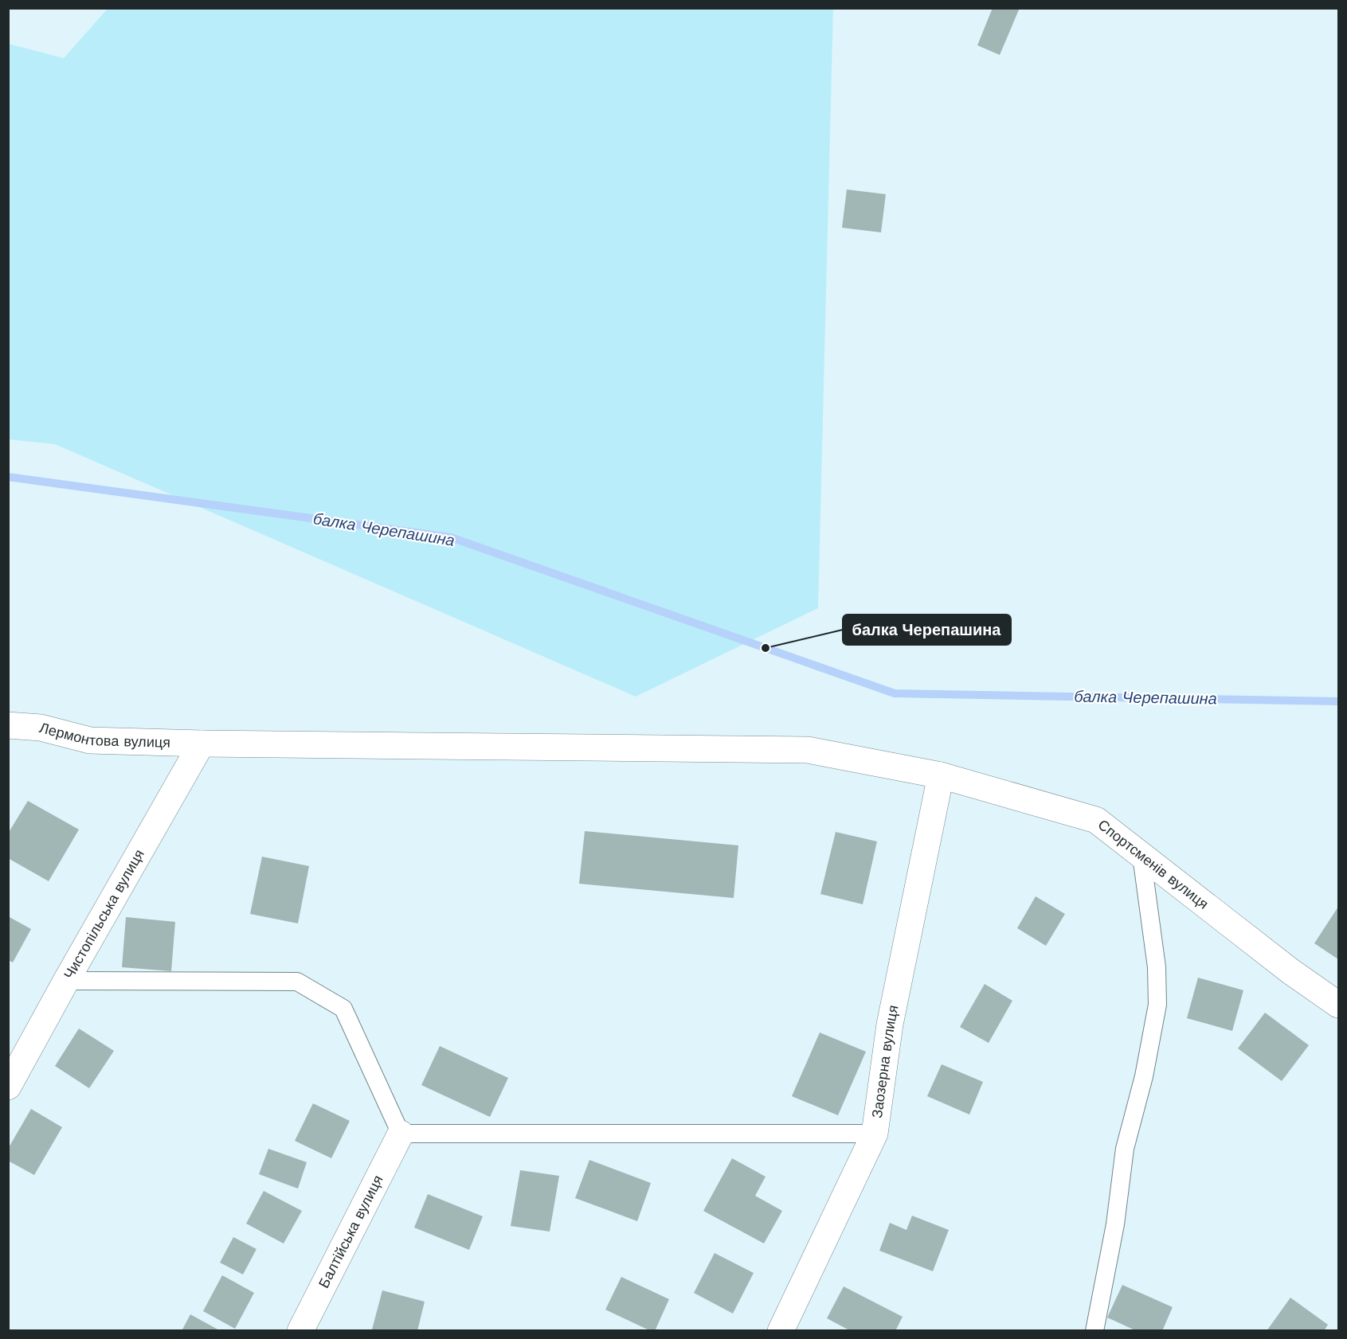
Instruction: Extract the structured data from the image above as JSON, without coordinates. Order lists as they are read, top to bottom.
{
  "streets": {
    "street": [
      "Лермонтова вулиця",
      "Спортсменів вулиця",
      "Чистопільська вулиця",
      "Заозерна вулиця",
      "Балтійська вулиця"
    ]
  },
  "crossings": [
    ["Лермонтова вулиця", "Спортсменів вулиця"],
    ["Лермонтова вулиця", "Чистопільська вулиця"],
    ["Лермонтова вулиця", "Заозерна вулиця"],
    ["Спортсменів вулиця", "Заозерна вулиця"]
  ],
  "water": ["балка Черепашина"],
  "places": ["балка Черепашина"]
}
